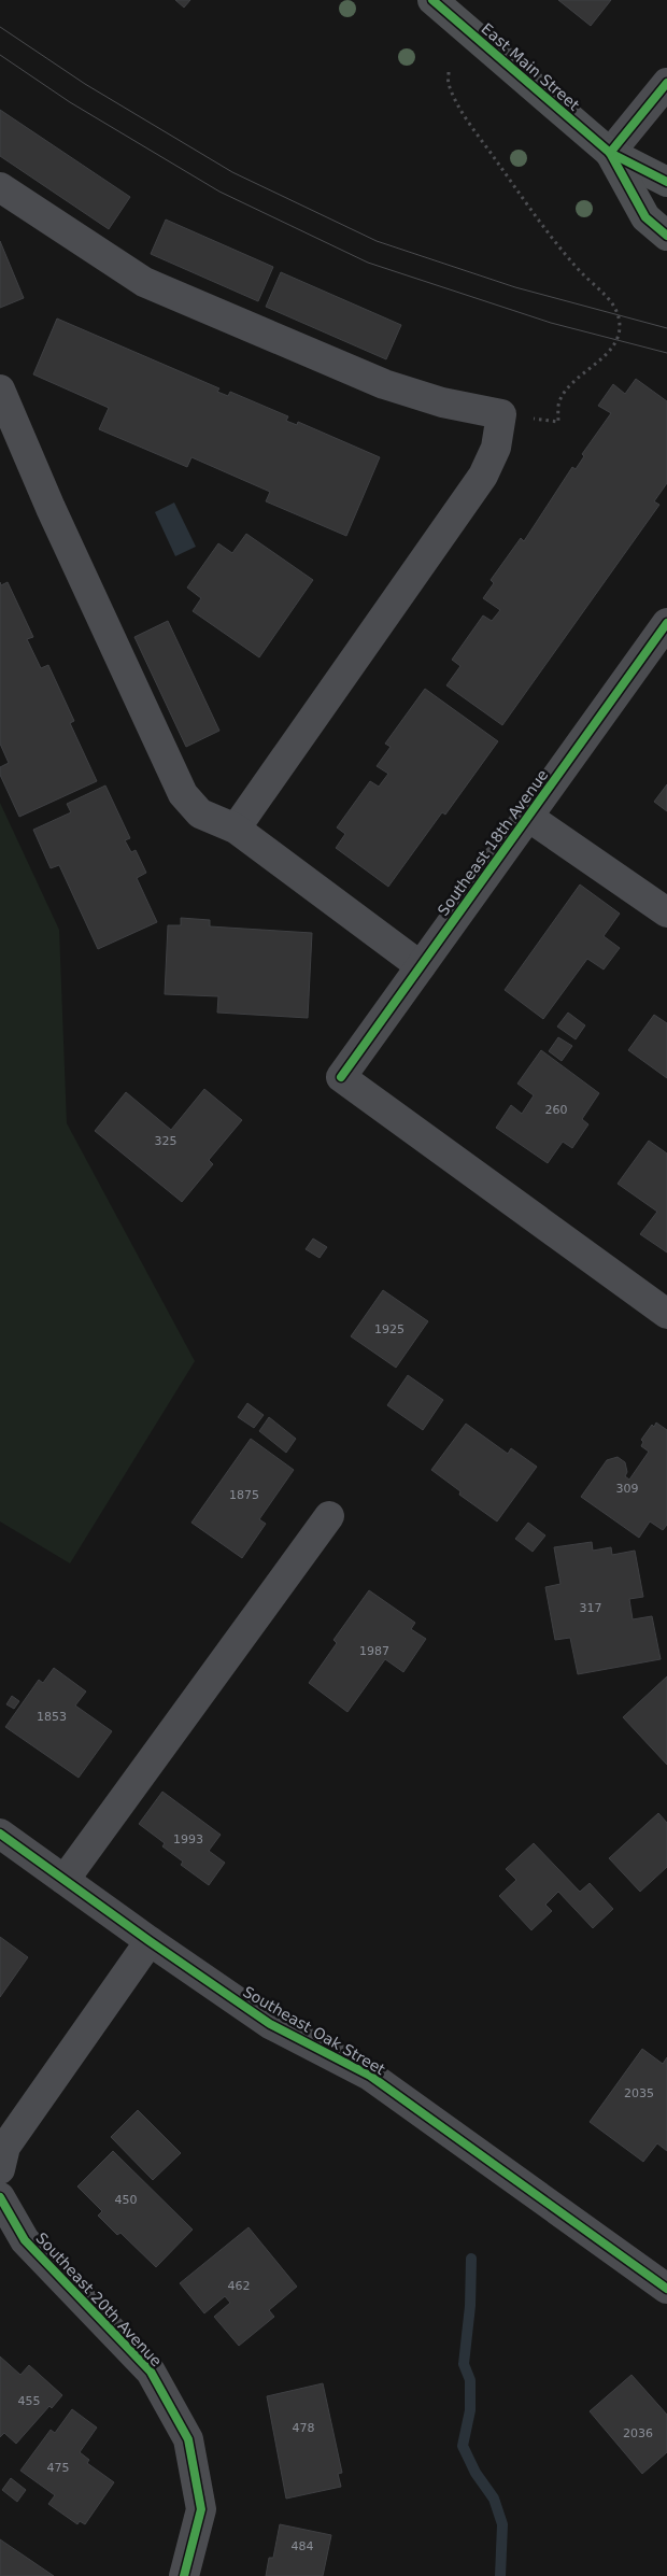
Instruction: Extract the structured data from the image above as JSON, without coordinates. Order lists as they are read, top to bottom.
{
  "streets": {
    "main road": ["East Main Street"],
    "street": ["Southeast 18th Avenue", "Southeast Oak Street", "Southeast 20th Avenue"]
  },
  "house_numbers": [
    "260",
    "325",
    "1925",
    "309",
    "1875",
    "317",
    "1987",
    "1853",
    "1993",
    "2035",
    "450",
    "462",
    "455",
    "478",
    "2036",
    "475",
    "484"
  ]
}
